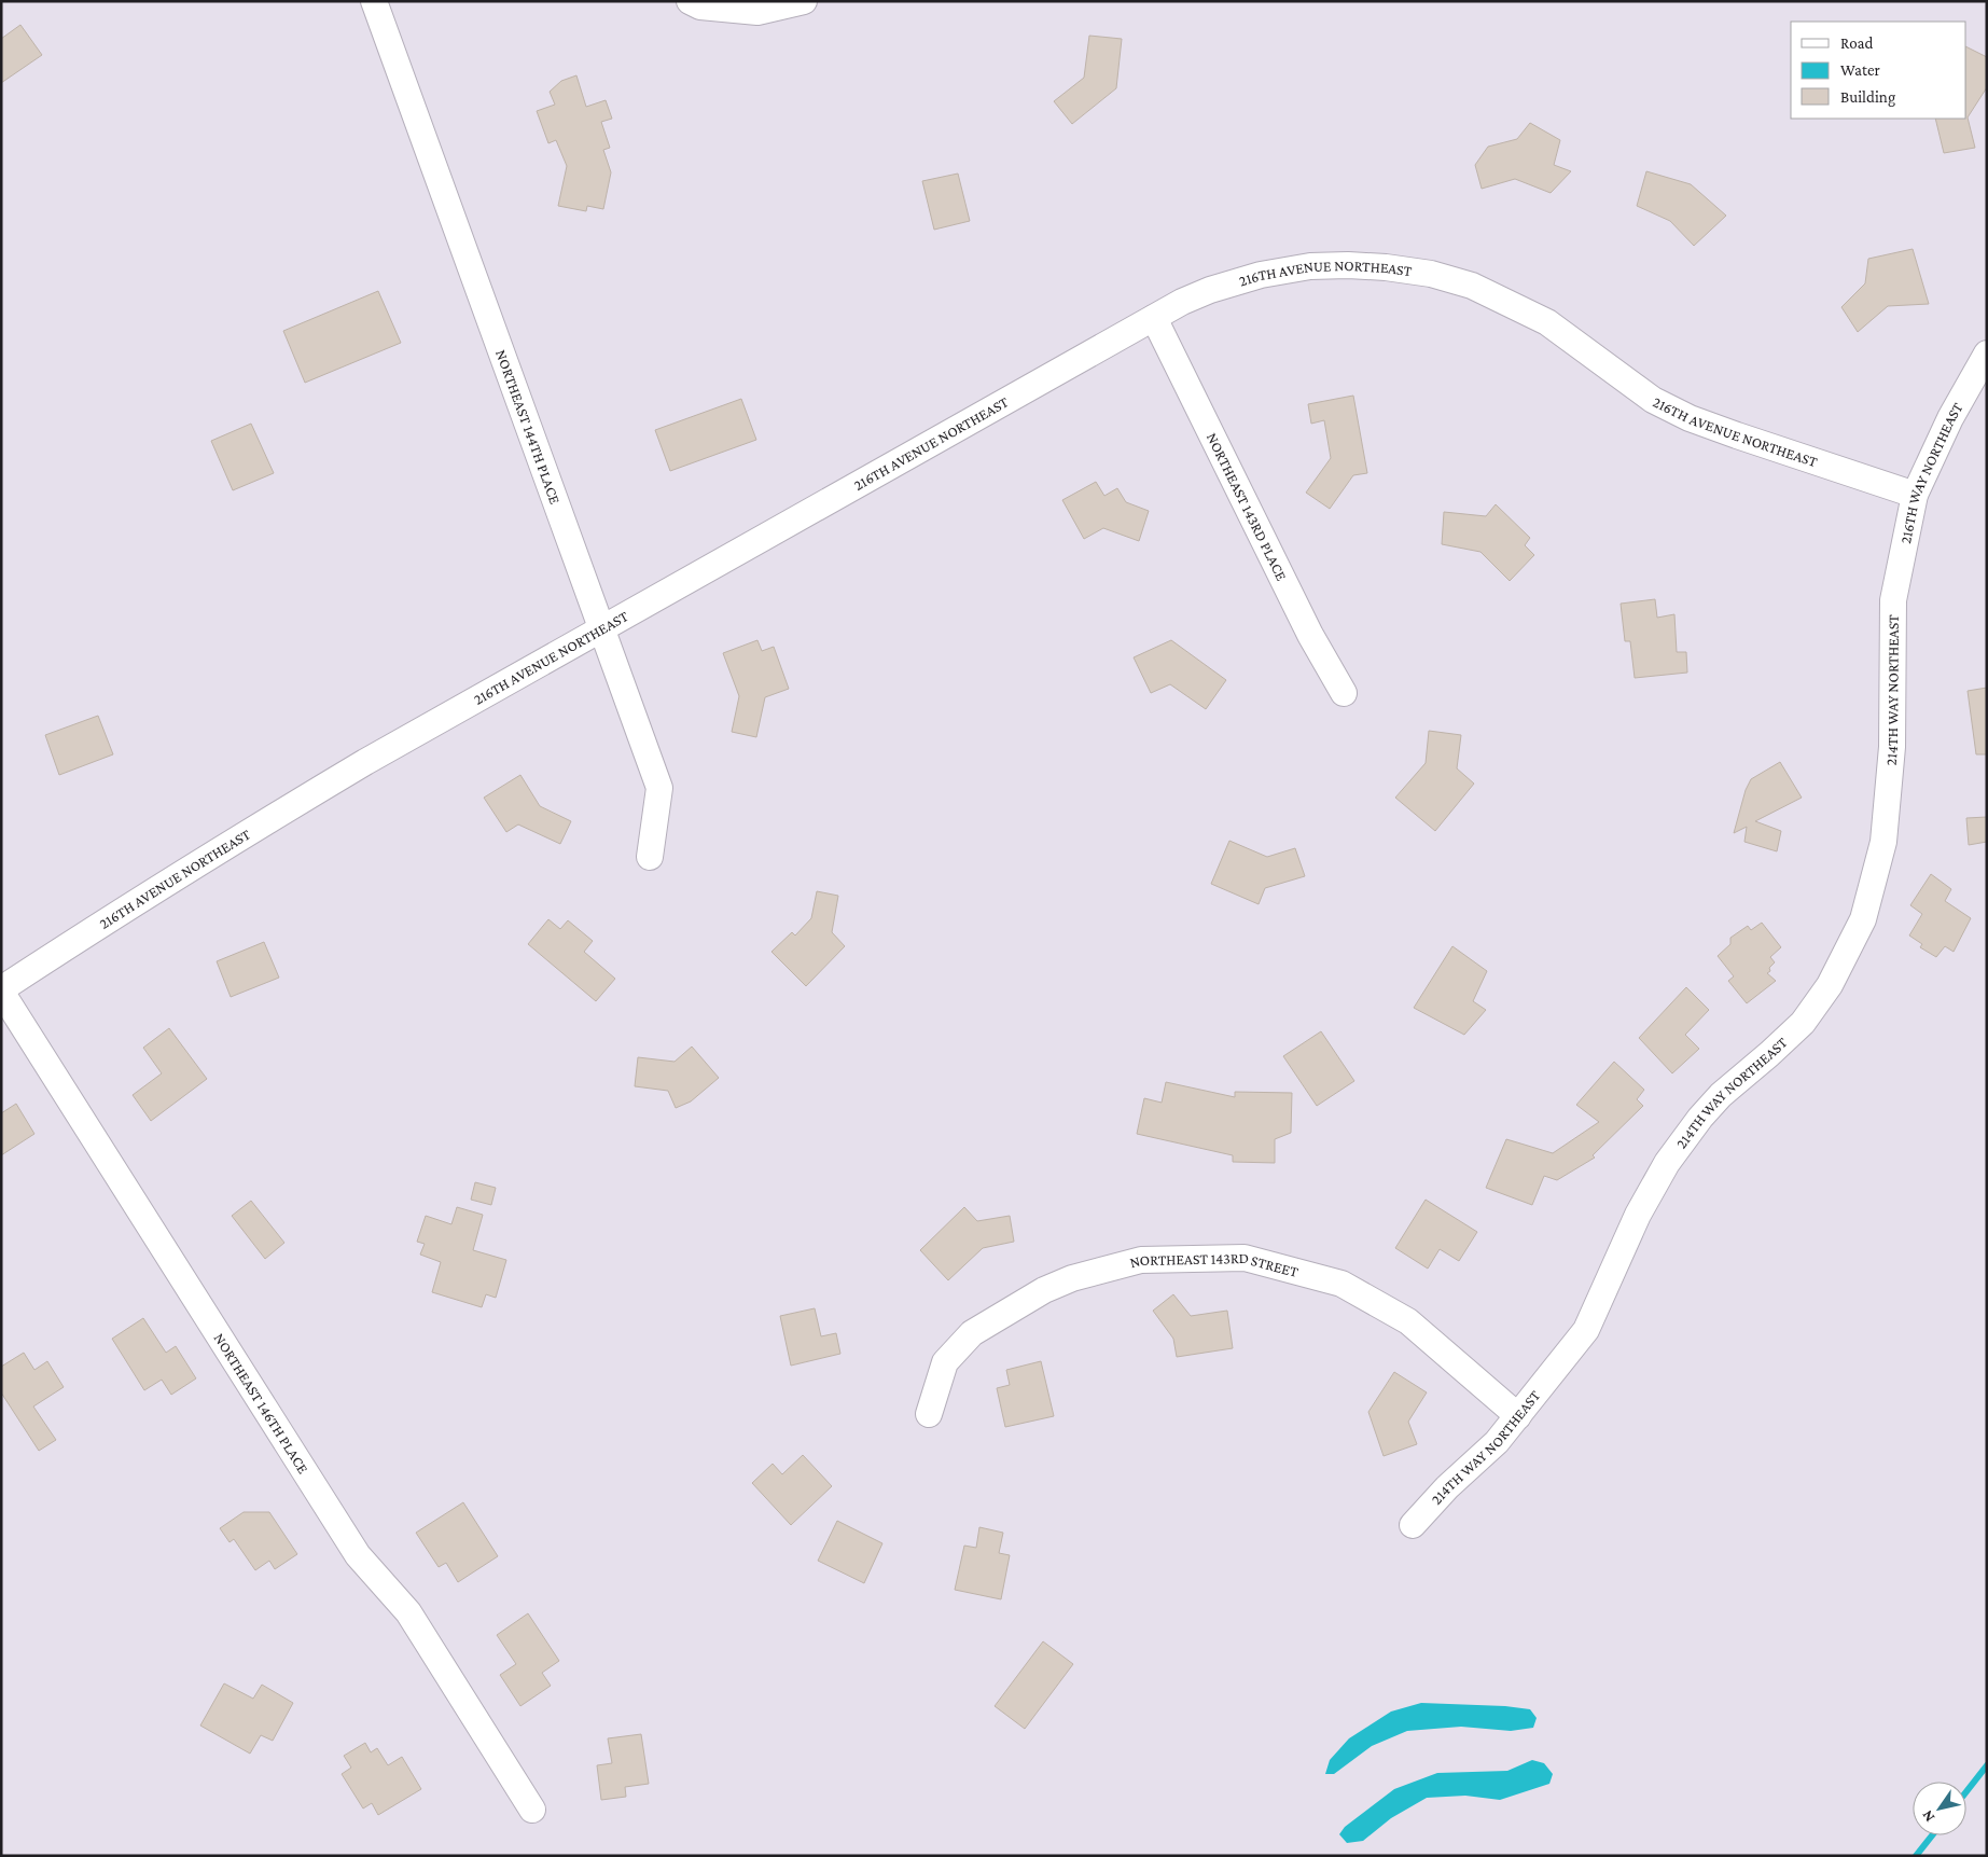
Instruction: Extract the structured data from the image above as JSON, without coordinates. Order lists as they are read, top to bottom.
{
  "streets": {
    "street": [
      "216TH AVENUE NORTHEAST",
      "NORTHEAST 144TH PLACE",
      "216TH WAY NORTHEAST",
      "NORTHEAST 143RD PLACE",
      "214TH WAY NORTHEAST",
      "NORTHEAST 143RD STREET",
      "NORTHEAST 146TH PLACE"
    ]
  },
  "crossings": [
    ["216TH AVENUE NORTHEAST", "NORTHEAST 144TH PLACE"],
    ["216TH AVENUE NORTHEAST", "216TH WAY NORTHEAST"],
    ["216TH AVENUE NORTHEAST", "NORTHEAST 143RD PLACE"],
    ["216TH AVENUE NORTHEAST", "NORTHEAST 146TH PLACE"],
    ["216TH WAY NORTHEAST", "214TH WAY NORTHEAST"],
    ["214TH WAY NORTHEAST", "NORTHEAST 143RD STREET"]
  ],
  "legend": ["Road", "Water", "Building"],
  "north": "bottom left"
}
